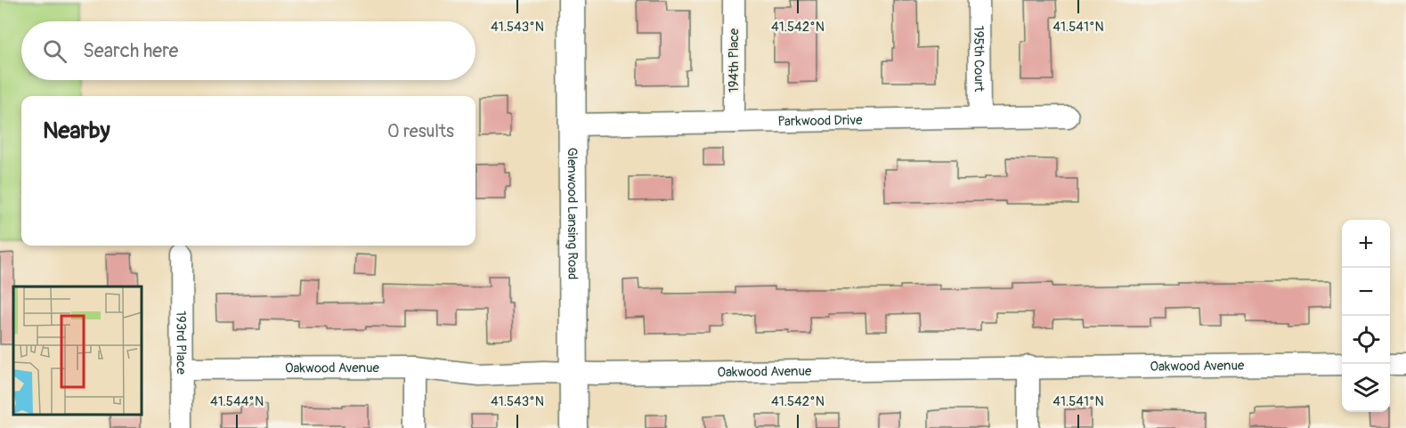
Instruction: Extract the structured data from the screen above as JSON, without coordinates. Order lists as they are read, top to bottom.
{
  "streets": {
    "main road": ["Glenwood Lansing Road"],
    "street": [
      "195th Court",
      "194th Place",
      "Parkwood Drive",
      "193rd Place",
      "Oakwood Avenue"
    ]
  },
  "crossings": [
    ["195th Court", "Parkwood Drive"],
    ["194th Place", "Parkwood Drive"],
    ["Parkwood Drive", "Glenwood Lansing Road"],
    ["Glenwood Lansing Road", "Oakwood Avenue"],
    ["193rd Place", "Oakwood Avenue"]
  ],
  "page": {
    "search": "Search here",
    "heading": ["Nearby", "0 results"],
    "map_buttons": ["+", "−"]
  },
  "coordinates": [
    "41.543°N",
    "41.542°N",
    "41.541°N",
    "41.544°N"
  ]
}
